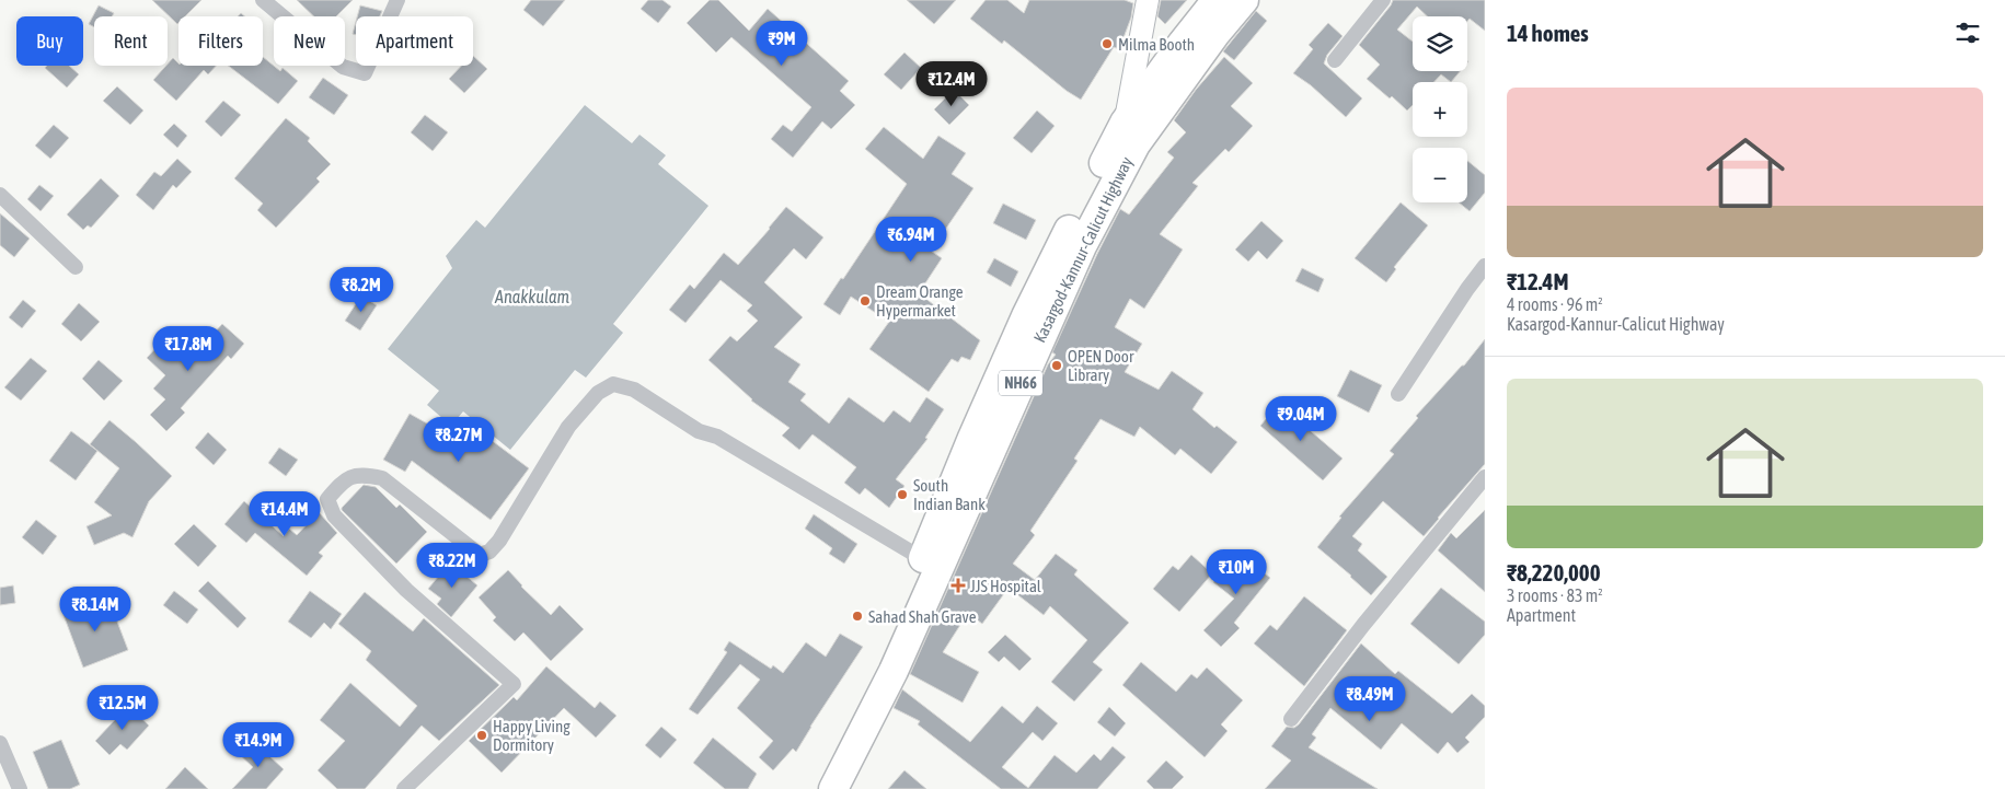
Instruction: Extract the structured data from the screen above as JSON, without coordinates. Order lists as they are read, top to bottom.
{
  "streets": {
    "highway": ["Kasargod-Kannur-Calicut Highway", "NH66"]
  },
  "water": ["Anakkulam"],
  "places": {
    "other": [
      "Milma Booth",
      "Dream Orange Hypermarket",
      "OPEN Door Library",
      "South Indian Bank",
      "Sahad Shah Grave",
      "Happy Living Dormitory"
    ],
    "health": ["JJS Hospital"]
  },
  "page": {
    "heading": "14 homes",
    "map_buttons": ["+", "−"],
    "chip": [
      "Buy",
      "Rent",
      "Filters",
      "New",
      "Apartment"
    ],
    "price": [
      "₹9M",
      "₹12.4M",
      "₹6.94M",
      "₹8.2M",
      "₹17.8M",
      "₹9.04M",
      "₹8.27M",
      "₹14.4M",
      "₹8.22M",
      "₹10M",
      "₹8.14M",
      "₹8.49M",
      "₹12.5M",
      "₹14.9M"
    ],
    "list": [
      {
        "name": "₹12.4M",
        "note": "4 rooms · 96 m² · Kasargod-Kannur-Calicut Highway"
      },
      {
        "name": "₹8,220,000",
        "note": "3 rooms · 83 m² · Apartment"
      }
    ]
  }
}
